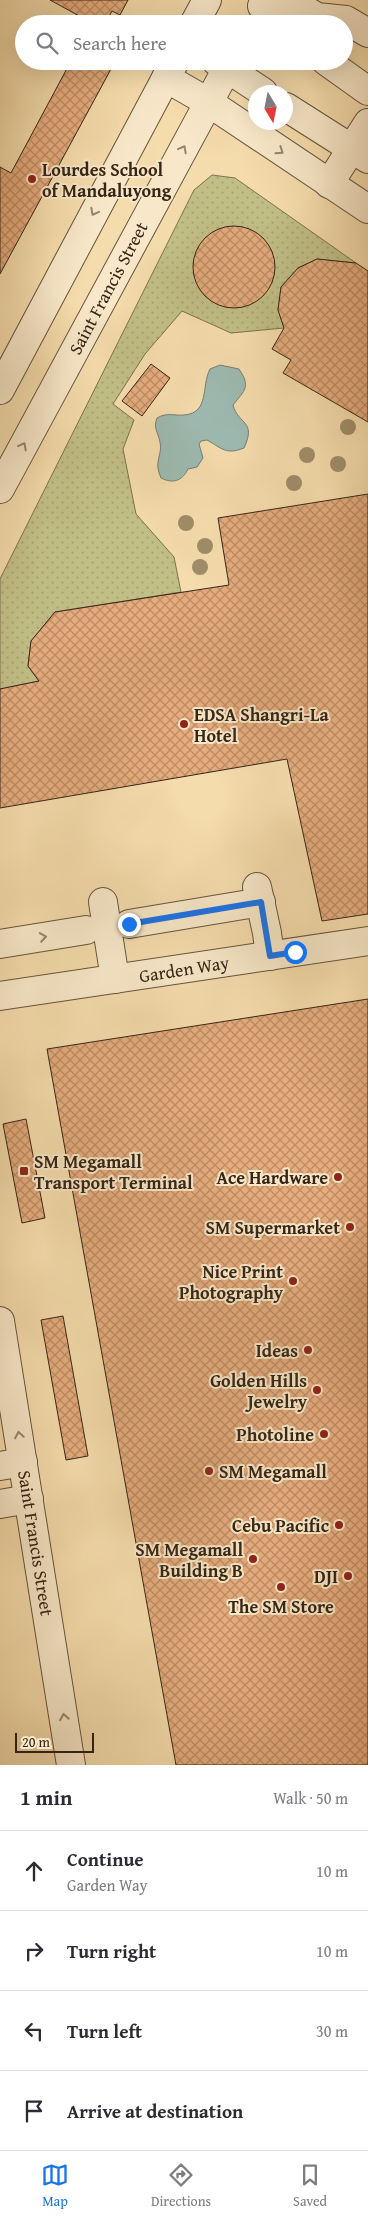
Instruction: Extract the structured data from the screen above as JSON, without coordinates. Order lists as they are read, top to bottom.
{
  "streets": {
    "street": ["Saint Francis Street", "Garden Way"]
  },
  "places": {
    "other": [
      "Lourdes School of Mandaluyong",
      "EDSA Shangri-La Hotel",
      "Ace Hardware",
      "SM Supermarket",
      "Nice Print Photography",
      "Ideas",
      "Golden Hills Jewelry",
      "Photoline",
      "SM Megamall",
      "Cebu Pacific",
      "SM Megamall Building B",
      "DJI",
      "The SM Store"
    ],
    "transit": ["SM Megamall Transport Terminal"]
  },
  "scale_bar": "20 m",
  "north": "bottom",
  "page": {
    "search": "Search here",
    "scale": "20 m",
    "heading": ["1 min", "Walk · 50 m"],
    "list": [
      ["Continue", "Garden Way", "10 m"],
      ["Turn right", "10 m"],
      ["Turn left", "30 m"],
      "Arrive at destination"
    ],
    "nav": ["Map", "Directions", "Saved"]
  }
}
